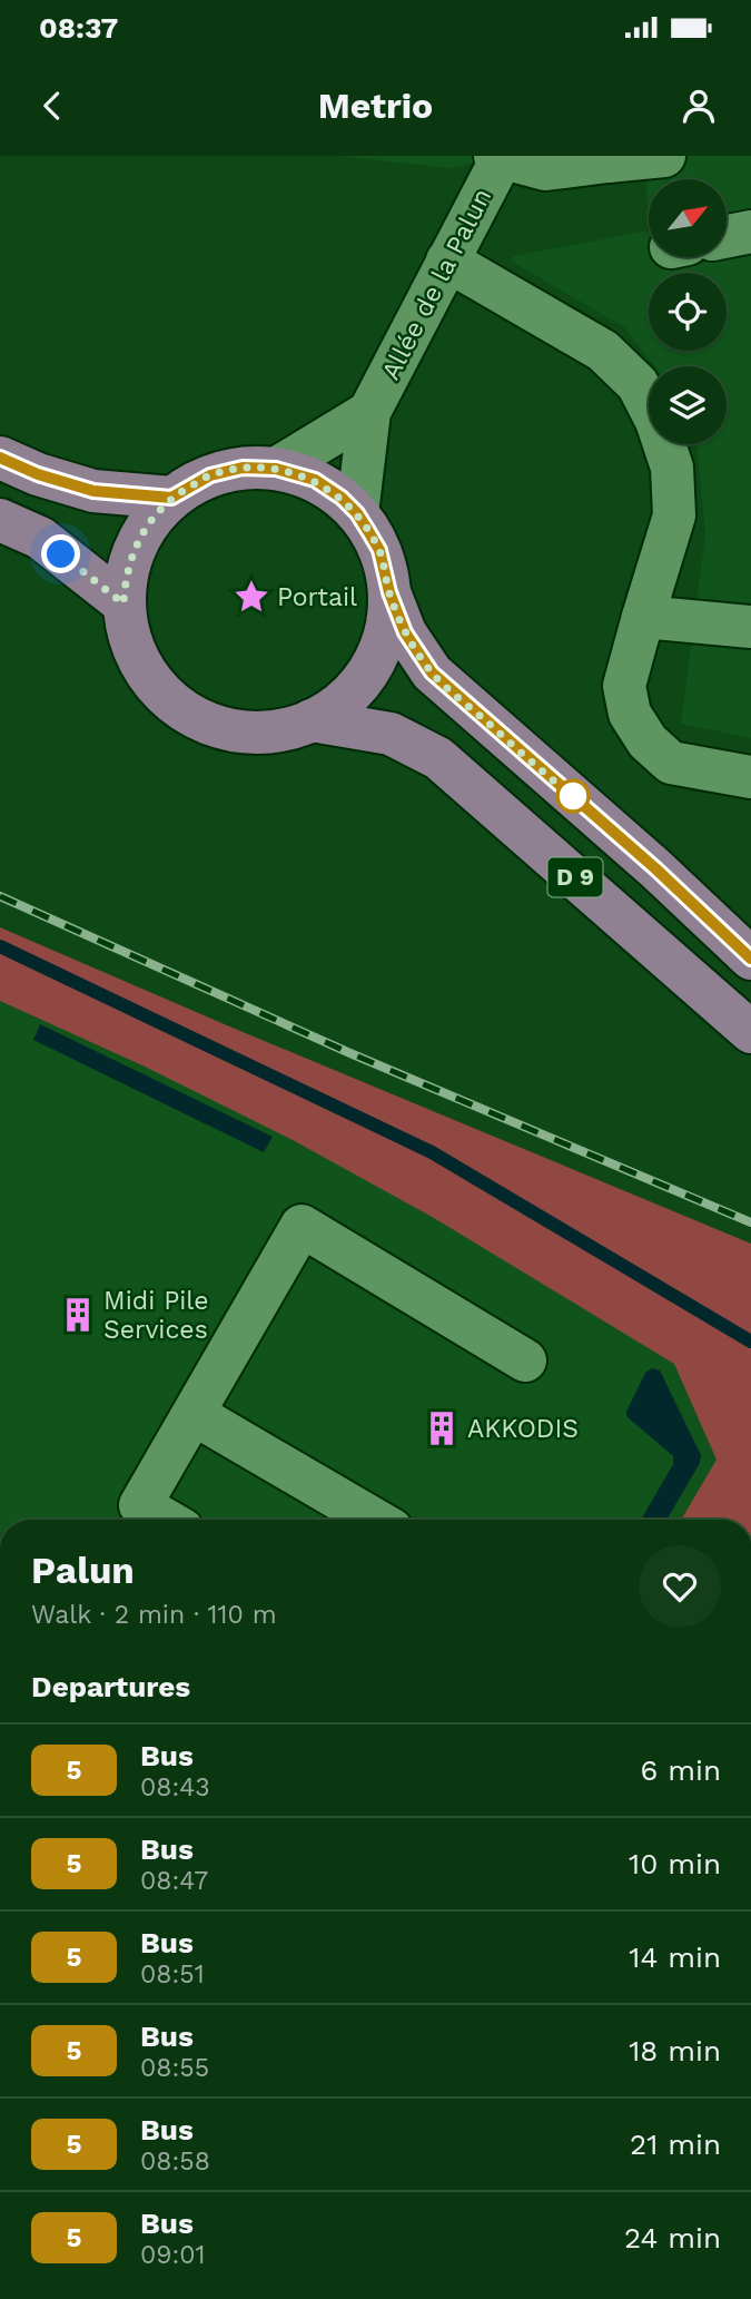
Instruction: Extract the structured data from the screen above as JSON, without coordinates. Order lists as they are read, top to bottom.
{
  "streets": {
    "main road": ["D 9"],
    "street": ["Allée de la Palun"]
  },
  "crossings": [
    ["Allée de la Palun", "D 9"]
  ],
  "places": {
    "place": ["Portail"],
    "building": ["Midi Pile Services", "AKKODIS"]
  },
  "lines": ["bus line 5"],
  "north": "top right",
  "page": {
    "status": "08:37",
    "header": "Metrio",
    "heading": [
      ["Palun", "Walk · 2 min · 110 m"],
      "Departures"
    ],
    "list": [
      {
        "mark": "5",
        "name": "Bus",
        "note": "08:43",
        "value": "6 min"
      },
      {
        "mark": "5",
        "name": "Bus",
        "note": "08:47",
        "value": "10 min"
      },
      {
        "mark": "5",
        "name": "Bus",
        "note": "08:51",
        "value": "14 min"
      },
      {
        "mark": "5",
        "name": "Bus",
        "note": "08:55",
        "value": "18 min"
      },
      {
        "mark": "5",
        "name": "Bus",
        "note": "08:58",
        "value": "21 min"
      },
      {
        "mark": "5",
        "name": "Bus",
        "note": "09:01",
        "value": "24 min"
      }
    ]
  }
}
